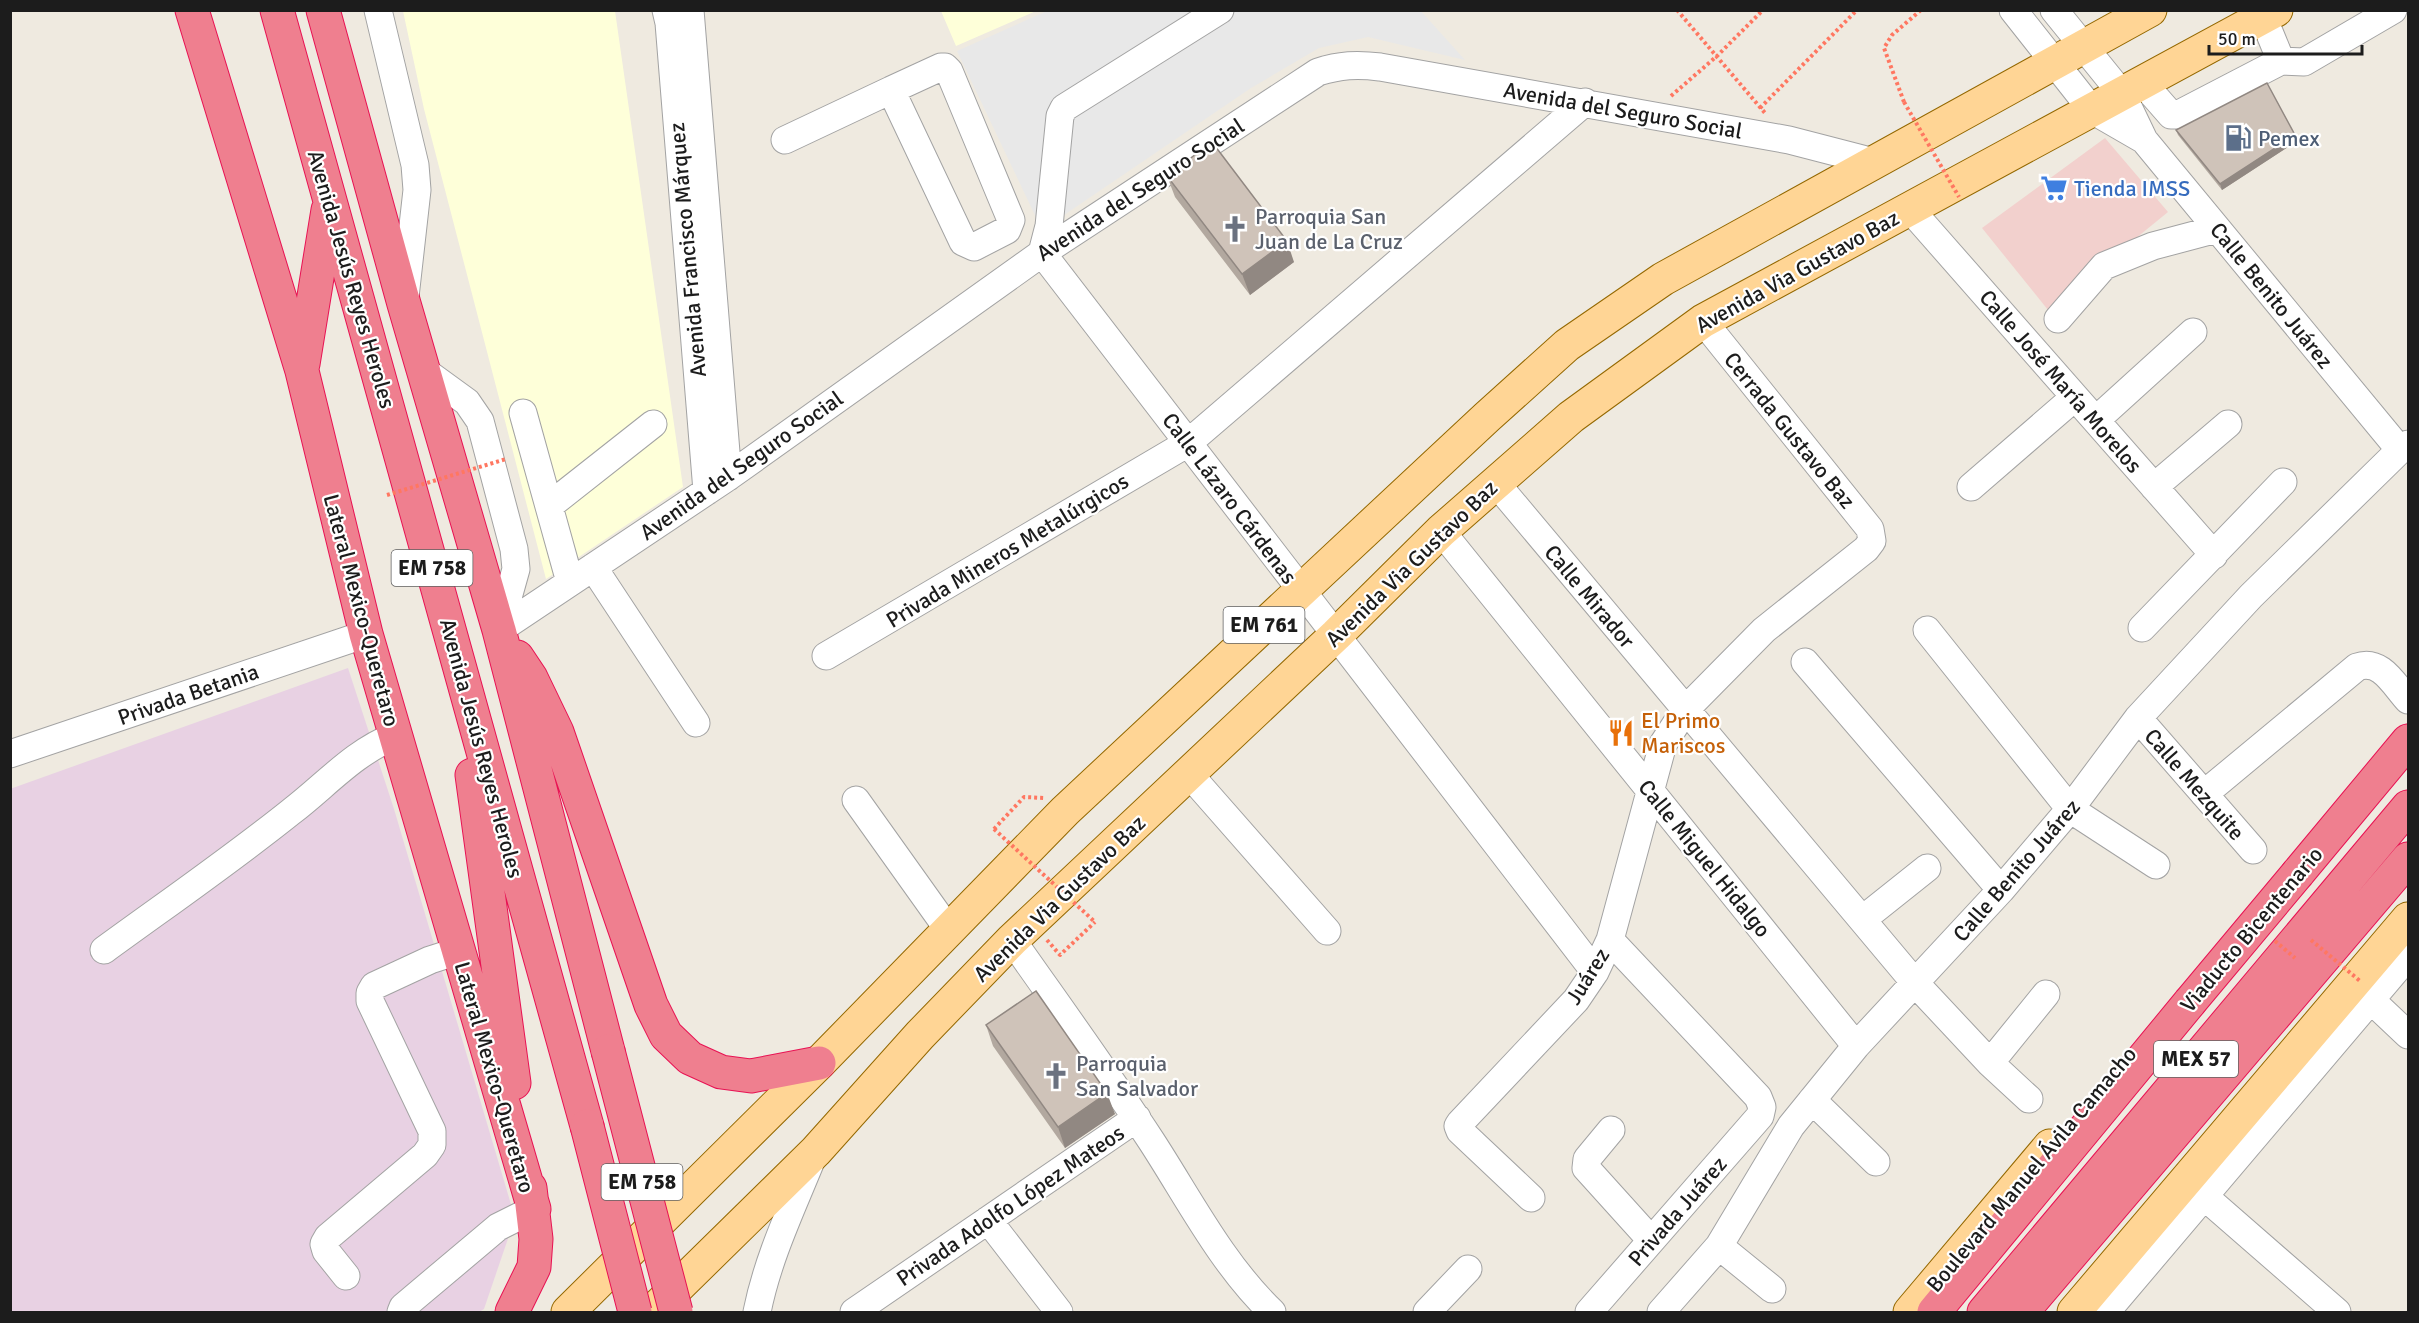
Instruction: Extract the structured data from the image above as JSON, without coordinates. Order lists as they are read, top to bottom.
{
  "streets": {
    "highway": [
      "Avenida Jesús Reyes Heroles",
      "EM 758",
      "Lateral Mexico-Queretaro",
      "Viaducto Bicentenario",
      "MEX 57"
    ],
    "main road": ["Avenida Via Gustavo Baz", "EM 761", "Boulevard Manuel Ávila Camacho"],
    "street": [
      "Avenida del Seguro Social",
      "Avenida Francisco Márquez",
      "Calle Benito Juárez",
      "Calle José María Morelos",
      "Cerrada Gustavo Baz",
      "Calle Lázaro Cárdenas",
      "Privada Mineros Metalúrgicos",
      "Calle Mirador",
      "Privada Betania",
      "Calle Mezquite",
      "Calle Miguel Hidalgo",
      "Juárez",
      "Privada Adolfo López Mateos",
      "Privada Juárez"
    ]
  },
  "crossings": [
    ["Avenida del Seguro Social", "Avenida Francisco Márquez"],
    ["Avenida del Seguro Social", "Avenida Jesús Reyes Heroles"],
    ["Avenida del Seguro Social", "Calle Lázaro Cárdenas"],
    ["Avenida del Seguro Social", "Privada Mineros Metalúrgicos"],
    ["Avenida del Seguro Social", "EM 761"],
    ["Avenida Via Gustavo Baz", "Calle Benito Juárez"],
    ["Avenida Via Gustavo Baz", "Calle José María Morelos"],
    ["Avenida Via Gustavo Baz", "Cerrada Gustavo Baz"],
    ["Avenida Via Gustavo Baz", "Calle Lázaro Cárdenas"],
    ["Avenida Via Gustavo Baz", "Calle Mirador"],
    ["Avenida Via Gustavo Baz", "Calle Miguel Hidalgo"],
    ["Calle Benito Juárez", "Calle Mirador"],
    ["Calle Benito Juárez", "Calle Mezquite"],
    ["Calle Benito Juárez", "Calle Miguel Hidalgo"],
    ["Cerrada Gustavo Baz", "Juárez"],
    ["Calle Lázaro Cárdenas", "Privada Mineros Metalúrgicos"],
    ["Calle Lázaro Cárdenas", "EM 761"],
    ["Calle Lázaro Cárdenas", "Juárez"],
    ["Calle Mirador", "Juárez"],
    ["Lateral Mexico-Queretaro", "Privada Betania"],
    ["Calle Miguel Hidalgo", "Juárez"],
    ["Juárez", "Privada Juárez"]
  ],
  "places": {
    "fuel station": ["Pemex"],
    "supermarket": ["Tienda IMSS"],
    "church": ["Parroquia San Juan de La Cruz", "Parroquia San Salvador"],
    "restaurant": ["El Primo Mariscos"]
  },
  "scale_bar": "50 m"
}
